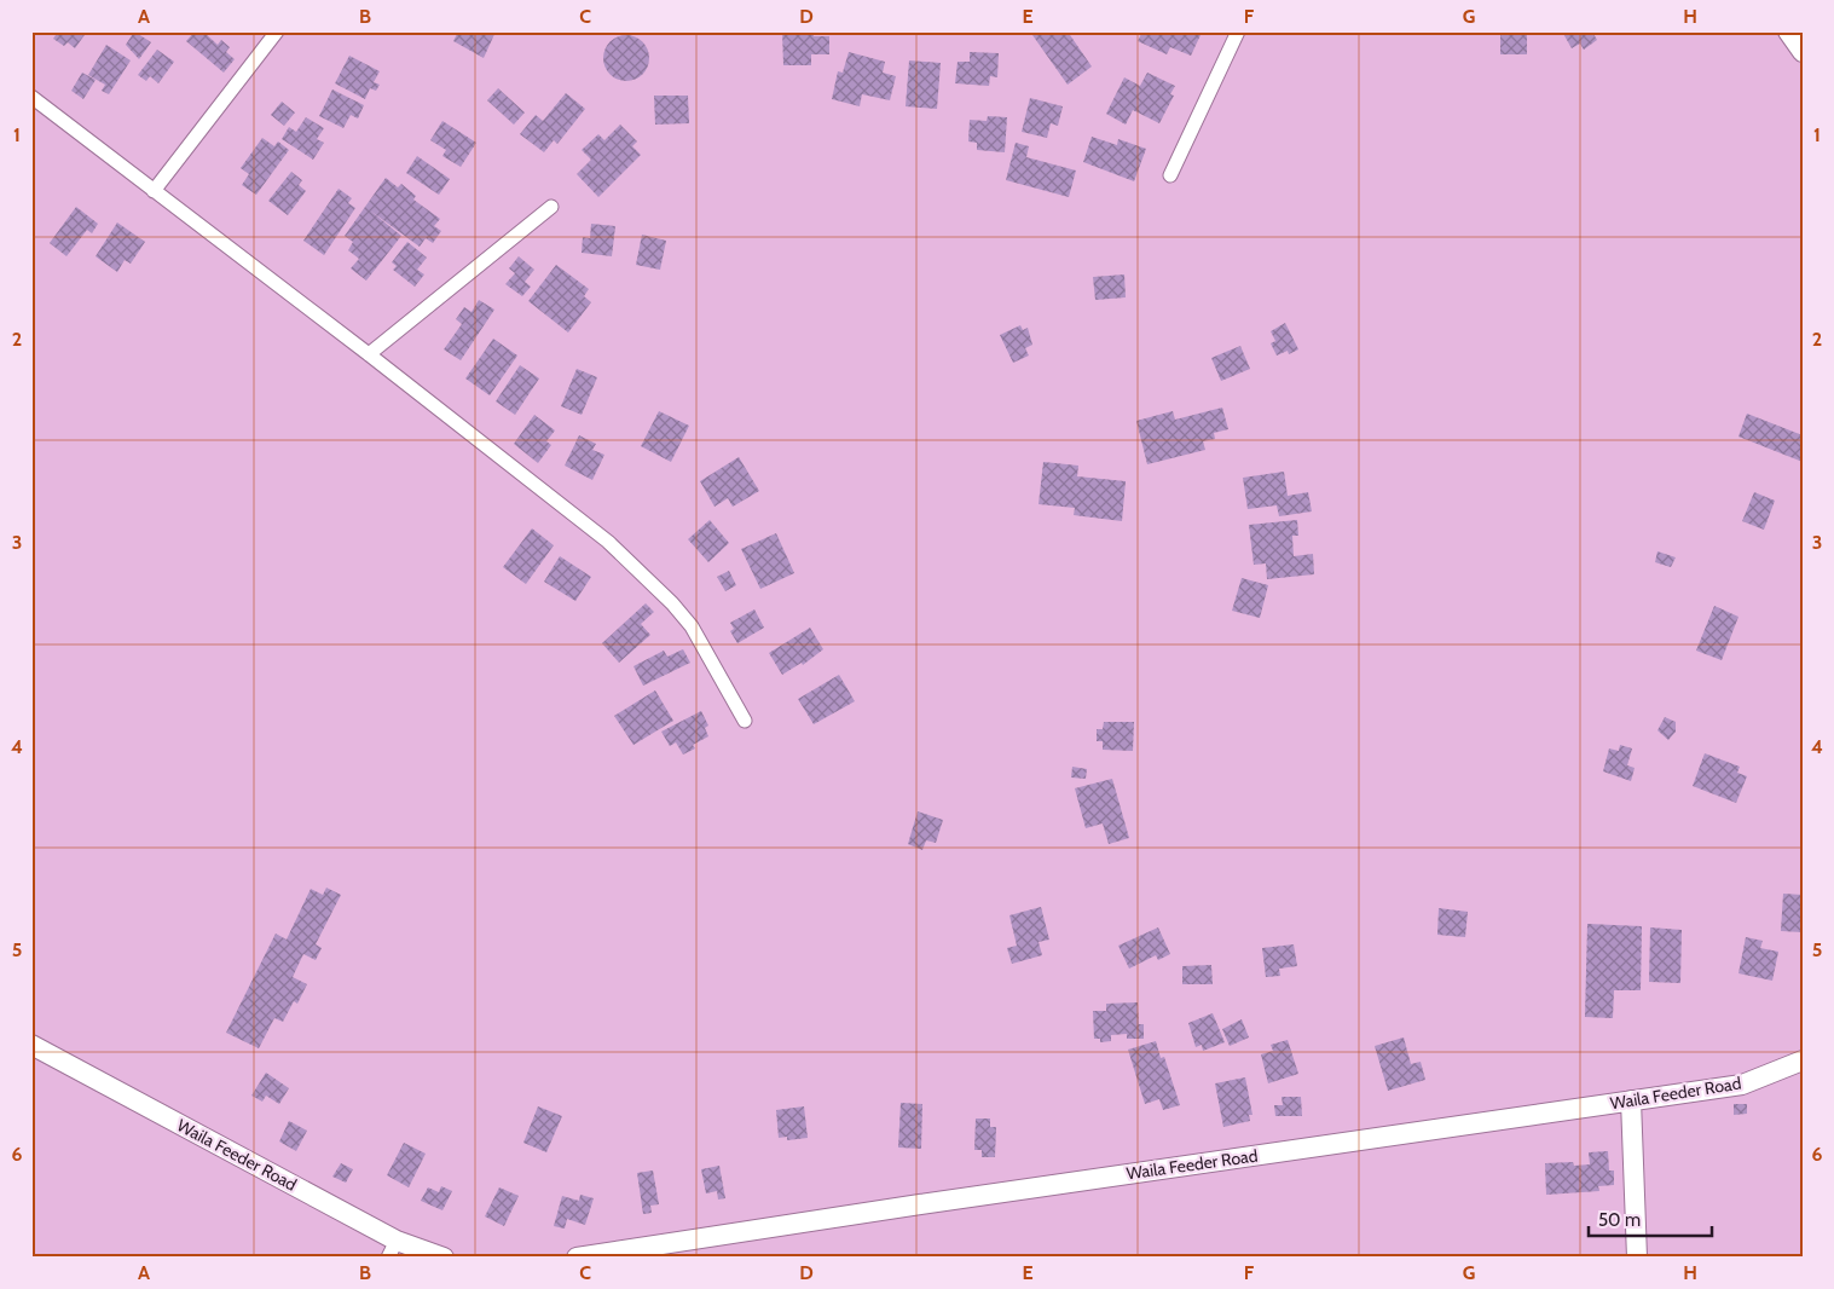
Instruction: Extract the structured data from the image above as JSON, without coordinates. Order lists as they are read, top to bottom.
{
  "streets": {
    "street": ["Waila Feeder Road"]
  },
  "scale_bar": "50 m",
  "grid": {
    "columns": [
      "A",
      "B",
      "C",
      "D",
      "E",
      "F",
      "G",
      "H"
    ],
    "rows": [
      "1",
      "2",
      "3",
      "4",
      "5",
      "6"
    ]
  }
}
